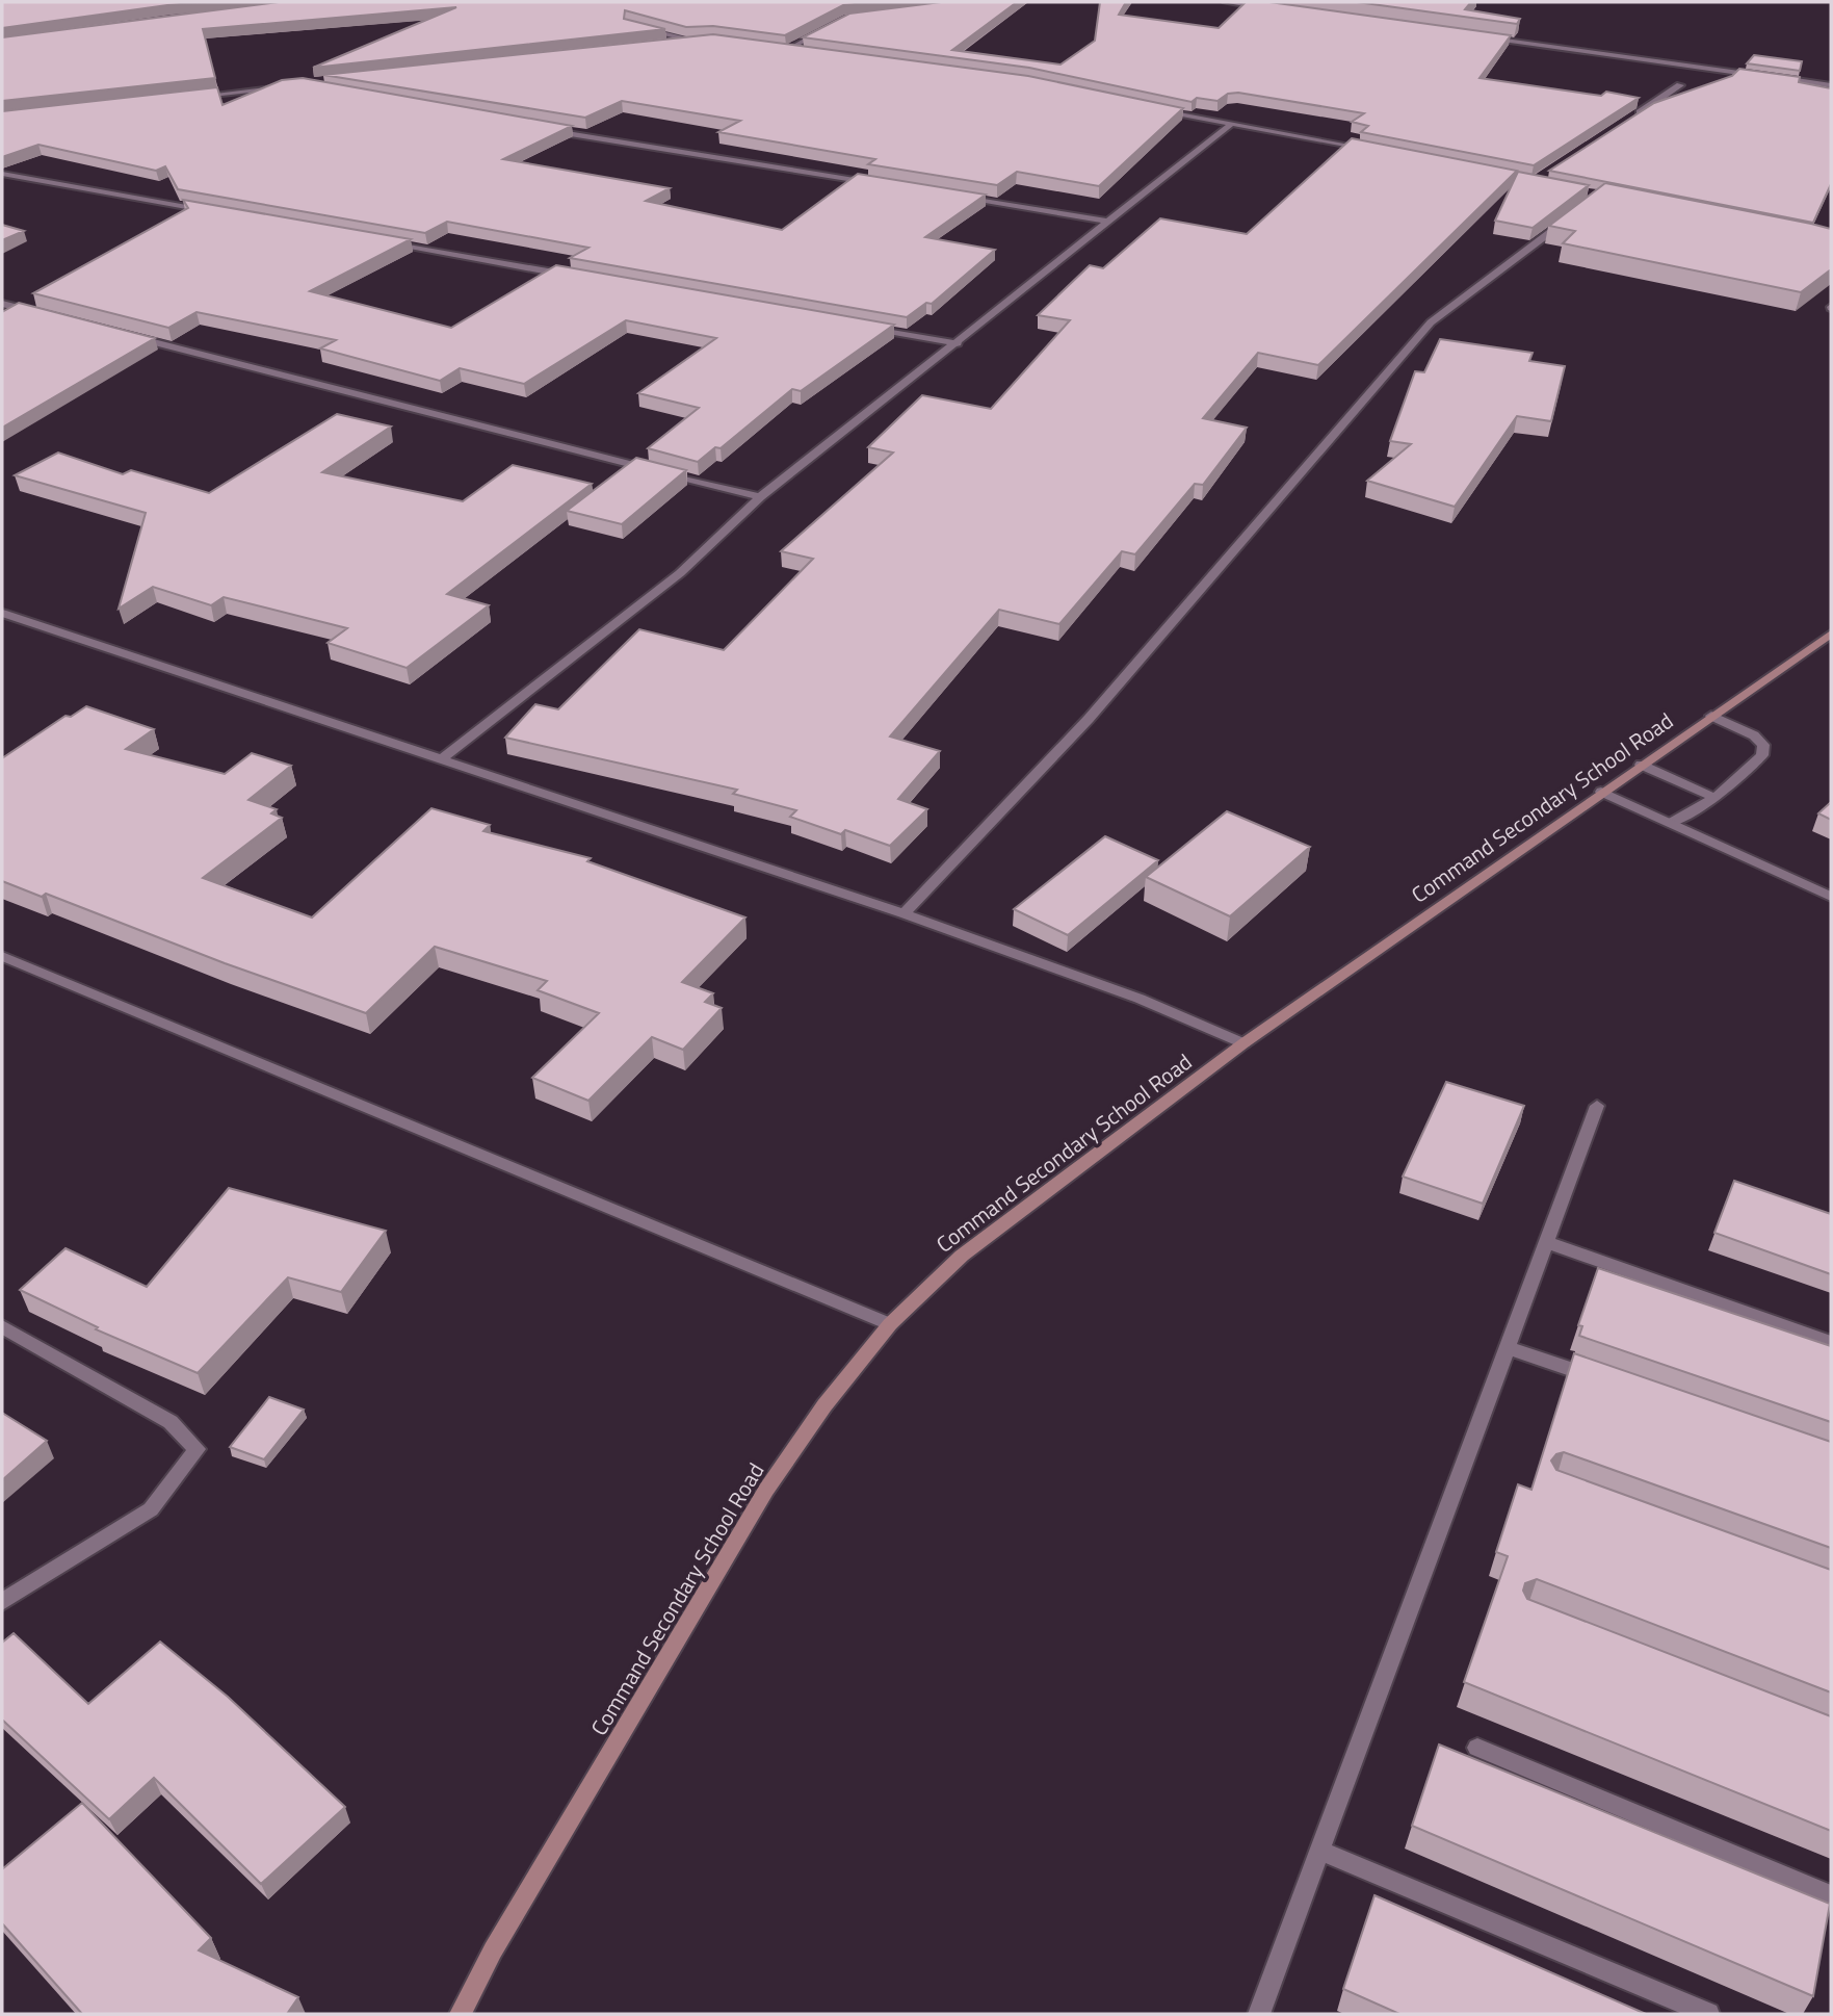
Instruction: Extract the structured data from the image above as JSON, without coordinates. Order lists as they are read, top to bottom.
{
  "streets": {
    "main road": ["Command Secondary School Road"]
  }
}
